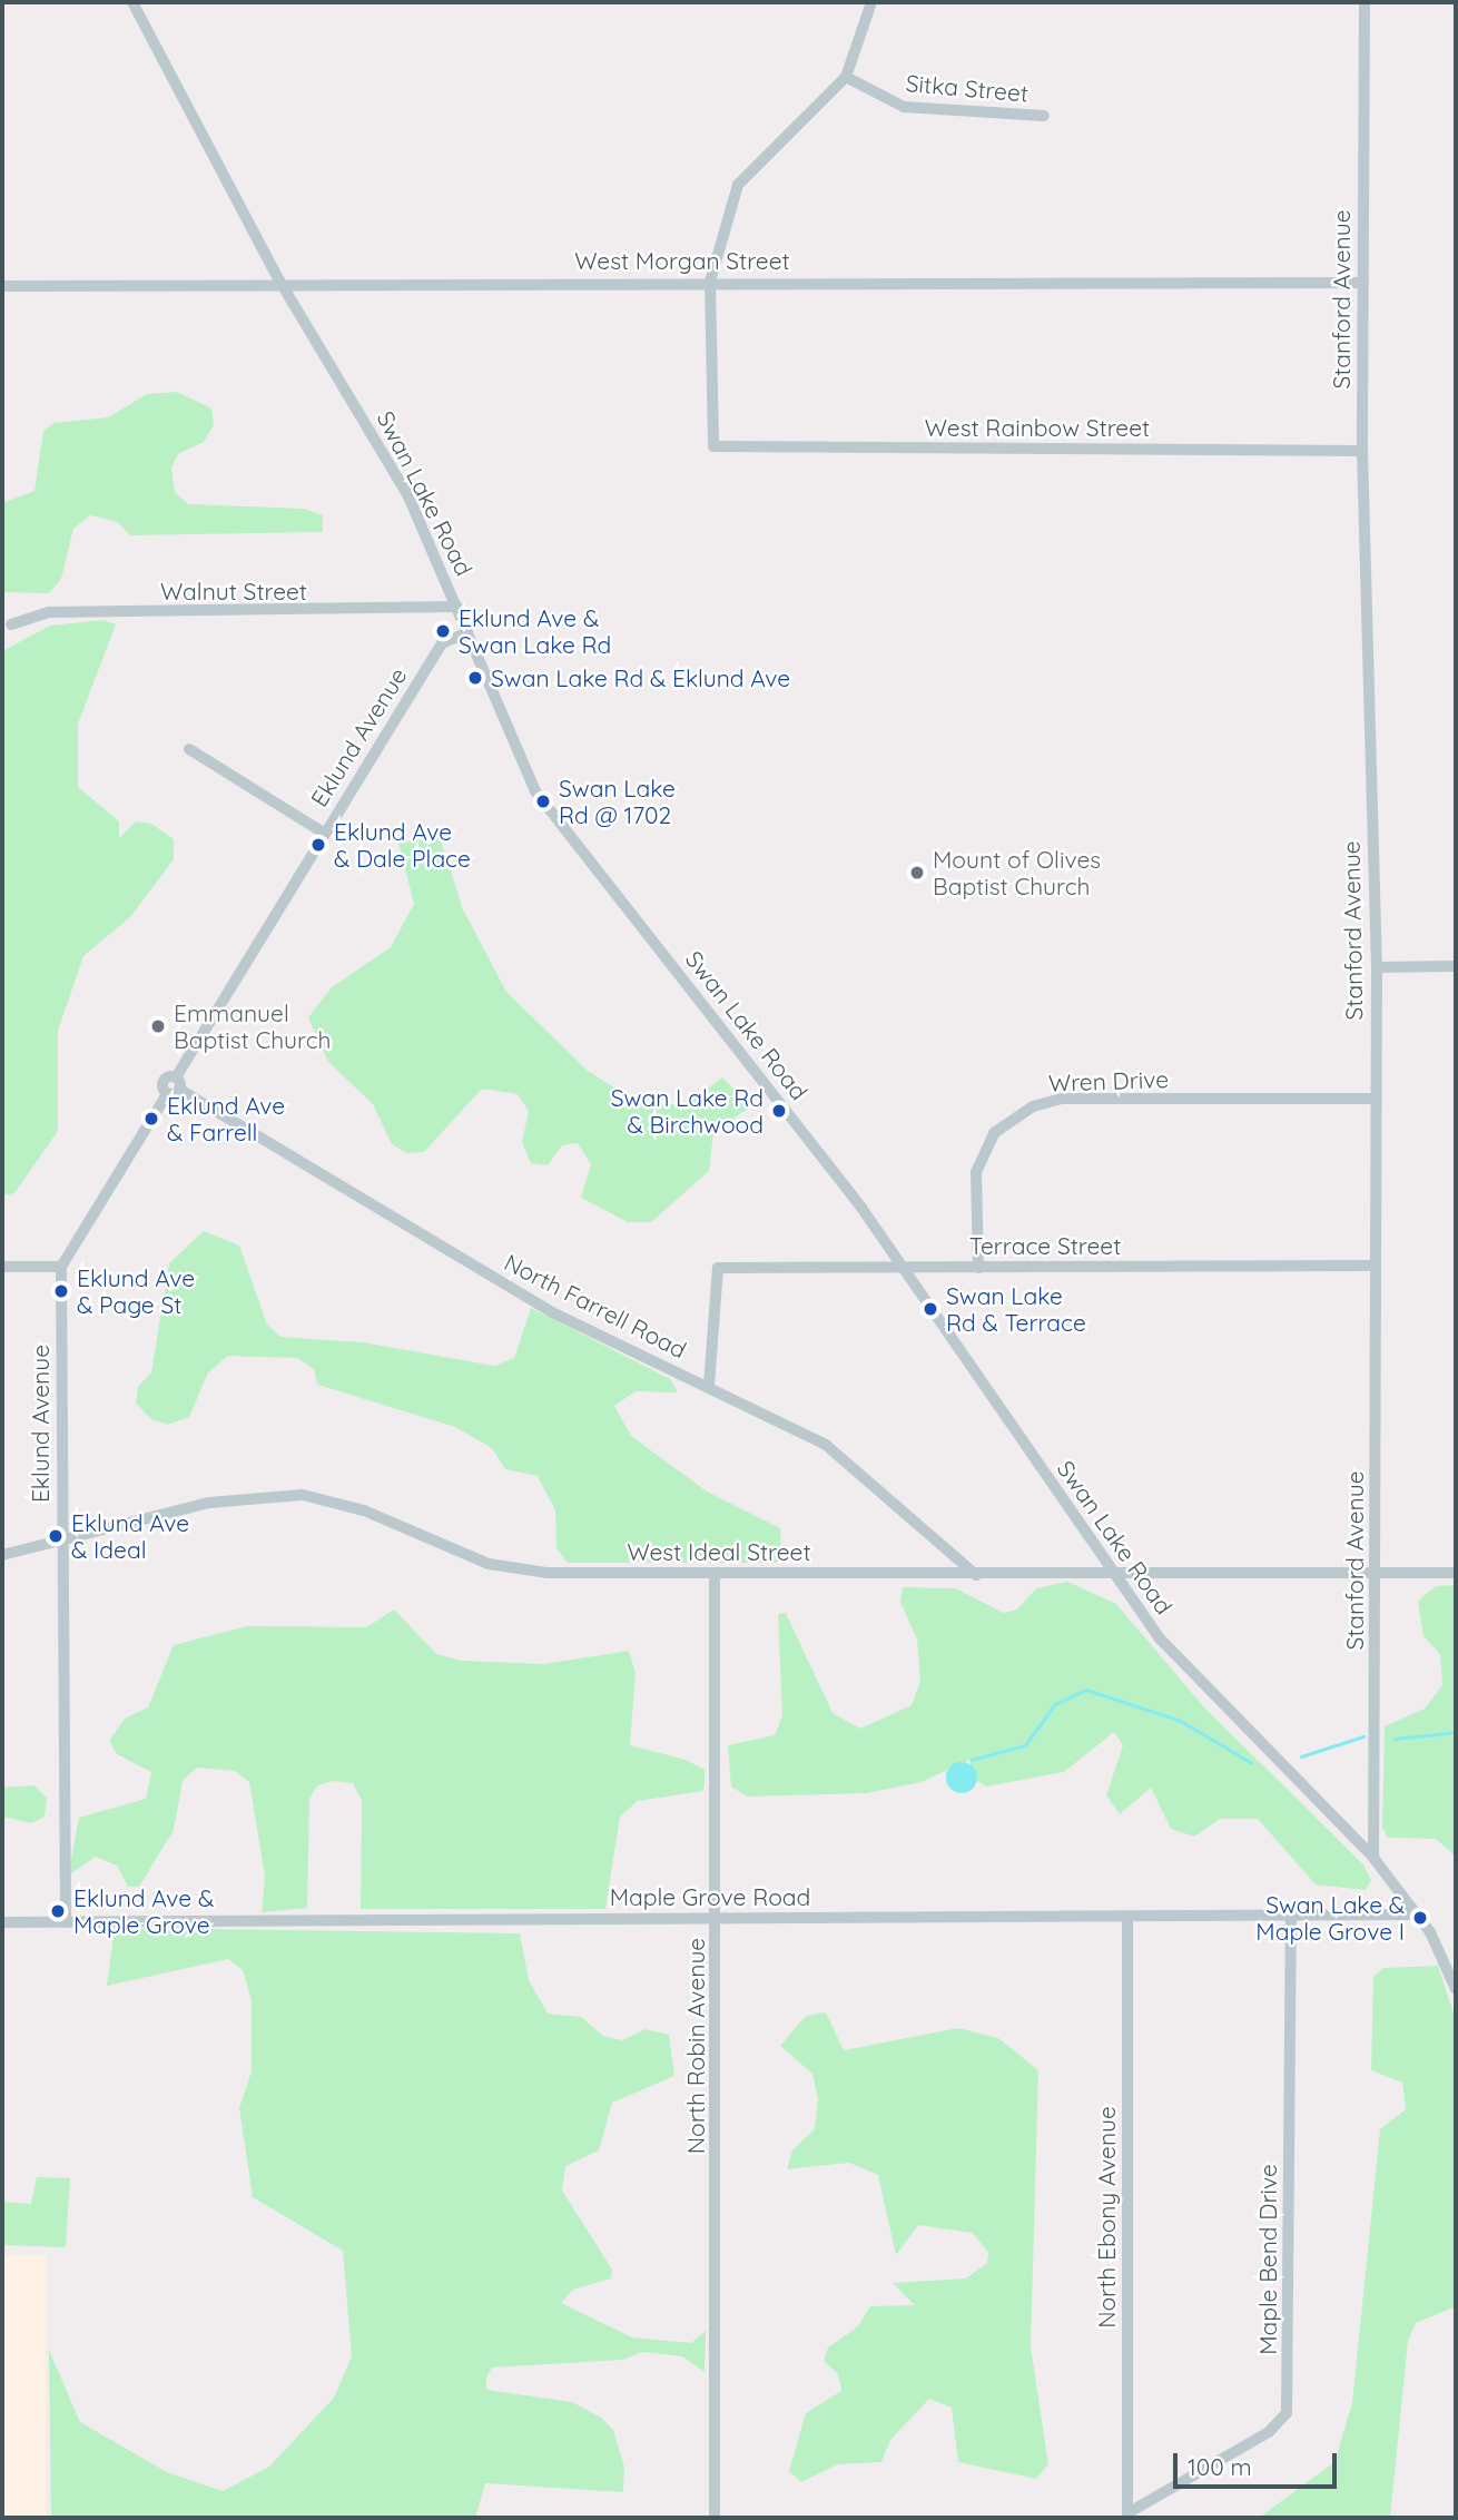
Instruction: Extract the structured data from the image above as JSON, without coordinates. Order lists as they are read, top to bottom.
{
  "streets": {
    "street": [
      "Sitka Street",
      "West Morgan Street",
      "Stanford Avenue",
      "West Rainbow Street",
      "Swan Lake Road",
      "Walnut Street",
      "Eklund Avenue",
      "Wren Drive",
      "Terrace Street",
      "North Farrell Road",
      "West Ideal Street",
      "Maple Grove Road",
      "North Robin Avenue",
      "North Ebony Avenue",
      "Maple Bend Drive"
    ]
  },
  "crossings": [
    ["West Morgan Street", "Stanford Avenue"],
    ["West Morgan Street", "West Rainbow Street"],
    ["West Morgan Street", "Swan Lake Road"],
    ["Stanford Avenue", "West Rainbow Street"],
    ["Stanford Avenue", "Swan Lake Road"],
    ["Stanford Avenue", "Wren Drive"],
    ["Stanford Avenue", "Terrace Street"],
    ["Stanford Avenue", "West Ideal Street"],
    ["Swan Lake Road", "Walnut Street"],
    ["Swan Lake Road", "Eklund Avenue"],
    ["Swan Lake Road", "Terrace Street"],
    ["Swan Lake Road", "West Ideal Street"],
    ["Swan Lake Road", "Maple Grove Road"],
    ["Eklund Avenue", "West Ideal Street"],
    ["Eklund Avenue", "Maple Grove Road"],
    ["Wren Drive", "Terrace Street"],
    ["Terrace Street", "North Farrell Road"],
    ["North Farrell Road", "West Ideal Street"],
    ["West Ideal Street", "North Robin Avenue"],
    ["Maple Grove Road", "North Robin Avenue"],
    ["Maple Grove Road", "North Ebony Avenue"],
    ["Maple Grove Road", "Maple Bend Drive"],
    ["North Ebony Avenue", "Maple Bend Drive"]
  ],
  "places": [
    "Eklund Ave & Swan Lake Rd",
    "Swan Lake Rd & Eklund Ave",
    "Swan Lake Rd @ 1702",
    "Eklund Ave & Dale Place",
    "Mount of Olives Baptist Church",
    "Emmanuel Baptist Church",
    "Swan Lake Rd & Birchwood",
    "Eklund Ave & Farrell",
    "Eklund Ave & Page St",
    "Swan Lake Rd & Terrace",
    "Eklund Ave & Ideal",
    "Eklund Ave & Maple Grove",
    "Swan Lake & Maple Grove I"
  ],
  "scale_bar": "100 m"
}
